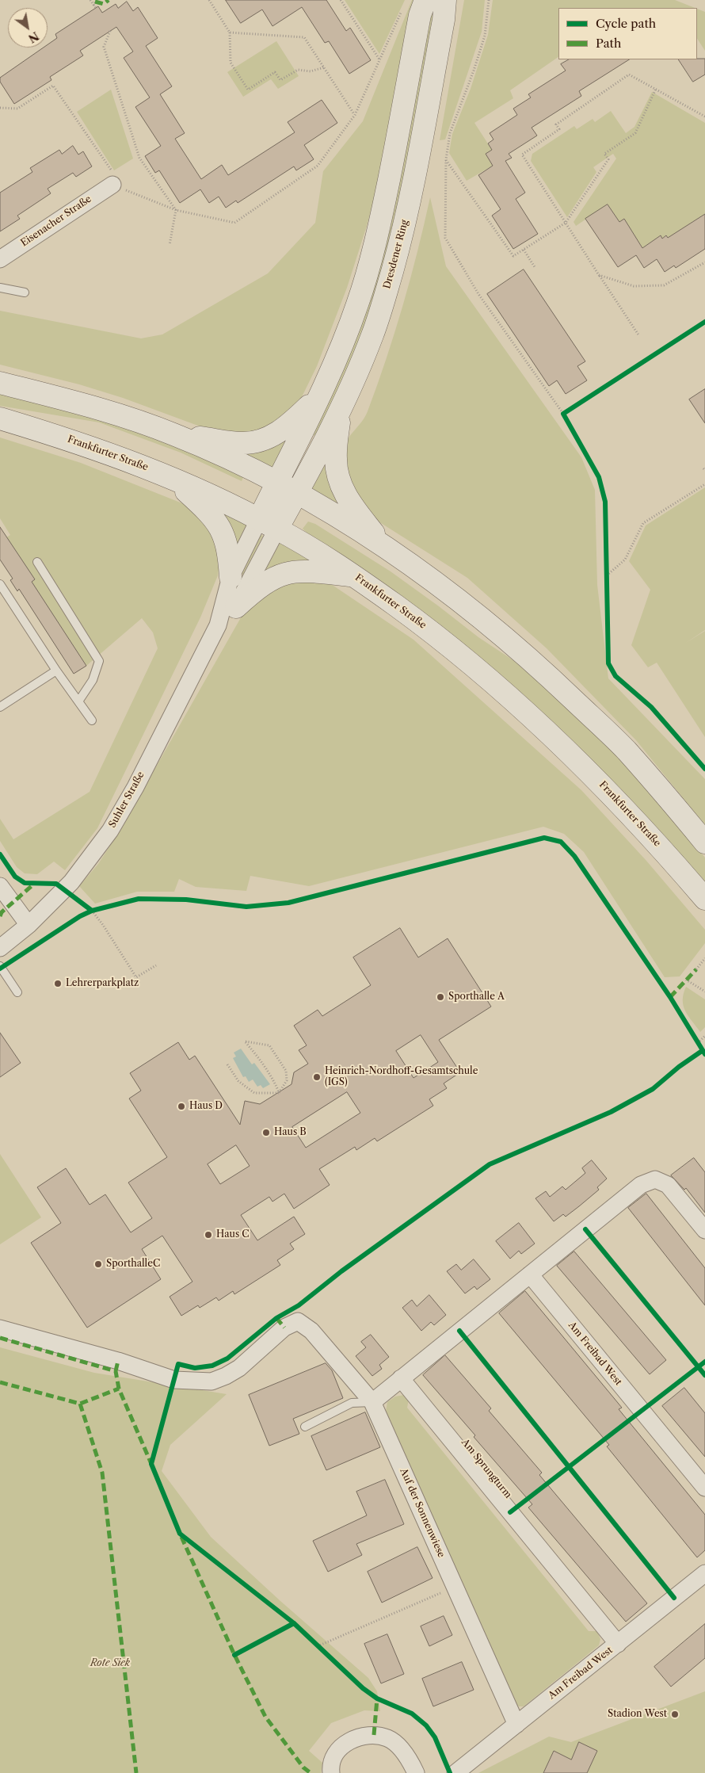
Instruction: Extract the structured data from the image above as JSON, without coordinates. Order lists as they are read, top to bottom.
{
  "streets": {
    "street": [
      "Eisenacher Straße",
      "Dresdener Ring",
      "Frankfurter Straße",
      "Suhler Straße",
      "Am Freibad West",
      "Am Sprungturm",
      "Auf der Sonnenwiese"
    ]
  },
  "crossings": [
    ["Dresdener Ring", "Frankfurter Straße"],
    ["Dresdener Ring", "Suhler Straße"],
    ["Frankfurter Straße", "Suhler Straße"],
    ["Am Freibad West", "Am Sprungturm"],
    ["Am Freibad West", "Auf der Sonnenwiese"]
  ],
  "parks": ["Rote Siek"],
  "places": [
    "Lehrerparkplatz",
    "Sporthalle A",
    "Heinrich-Nordhoff-Gesamtschule (IGS)",
    "Haus D",
    "Haus B",
    "Haus C",
    "SporthalleC",
    "Stadion West"
  ],
  "legend": ["Cycle path", "Path"],
  "north": "bottom right"
}
